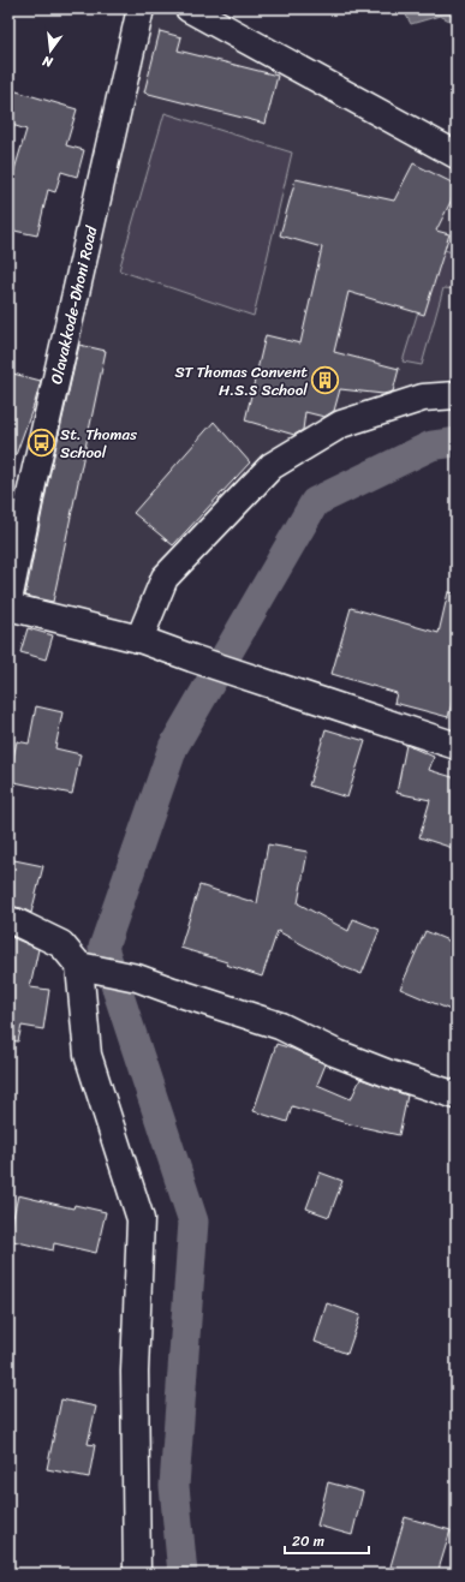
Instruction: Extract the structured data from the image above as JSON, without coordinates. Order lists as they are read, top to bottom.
{
  "streets": {
    "street": ["Olavakkode-Dhoni Road"]
  },
  "places": {
    "building": ["ST Thomas Convent H.S.S School"],
    "bus stop": ["St. Thomas School"]
  },
  "scale_bar": "20 m",
  "north": "bottom"
}
